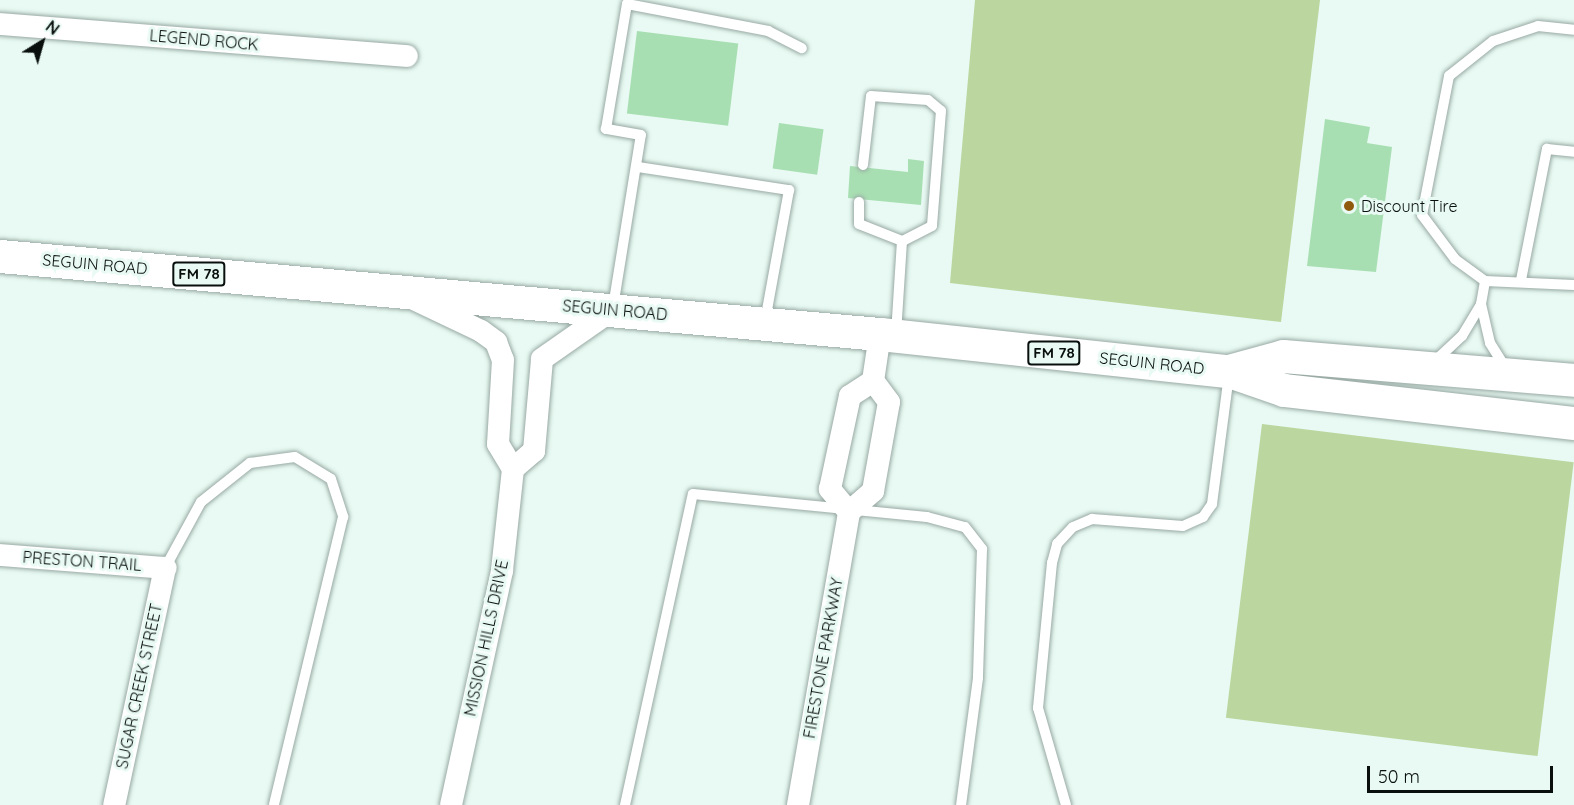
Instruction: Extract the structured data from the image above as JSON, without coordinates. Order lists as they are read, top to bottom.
{
  "streets": {
    "main road": ["SEGUIN ROAD", "FM 78"],
    "street": [
      "LEGEND ROCK",
      "PRESTON TRAIL",
      "MISSION HILLS DRIVE",
      "FIRESTONE PARKWAY",
      "SUGAR CREEK STREET"
    ]
  },
  "crossings": [
    ["PRESTON TRAIL", "SUGAR CREEK STREET"]
  ],
  "places": ["Discount Tire"],
  "scale_bar": "50 m",
  "north": "top right"
}
